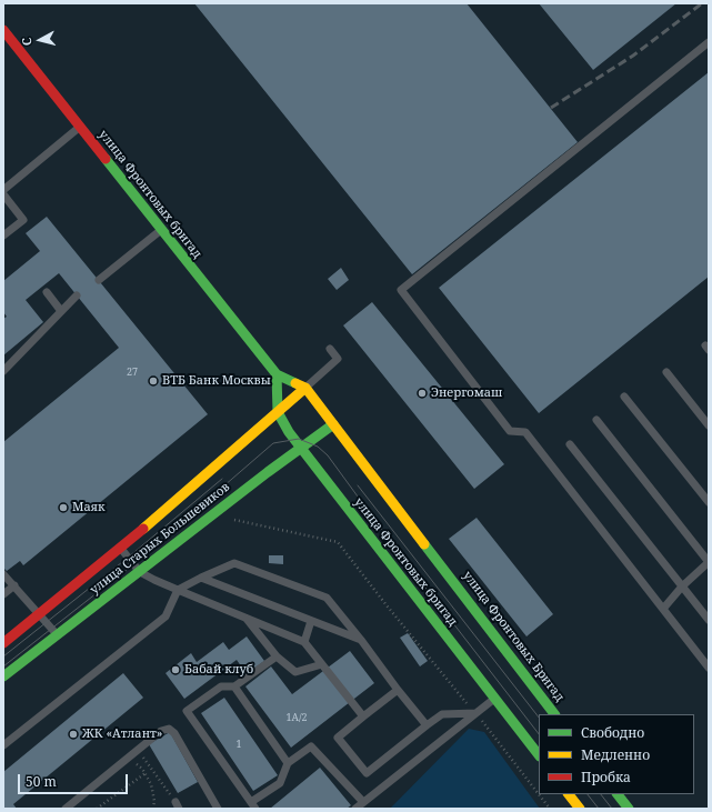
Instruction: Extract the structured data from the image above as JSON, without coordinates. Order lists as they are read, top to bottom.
{
  "streets": {
    "main road": ["улица Фронтовых бригад", "улица Старых Большевиков", "улица Фронтовых Бригад"]
  },
  "crossings": [
    ["улица Фронтовых бригад", "улица Старых Большевиков"],
    ["улица Фронтовых бригад", "улица Фронтовых Бригад"]
  ],
  "places": [
    "ВТБ Банк Москвы",
    "Энергомаш",
    "Маяк",
    "Бабай клуб",
    "ЖК «Атлант»"
  ],
  "house_numbers": ["27", "1А/2", "1"],
  "legend": ["Свободно", "Медленно", "Пробка"],
  "scale_bar": "50 m",
  "north": "left"
}
